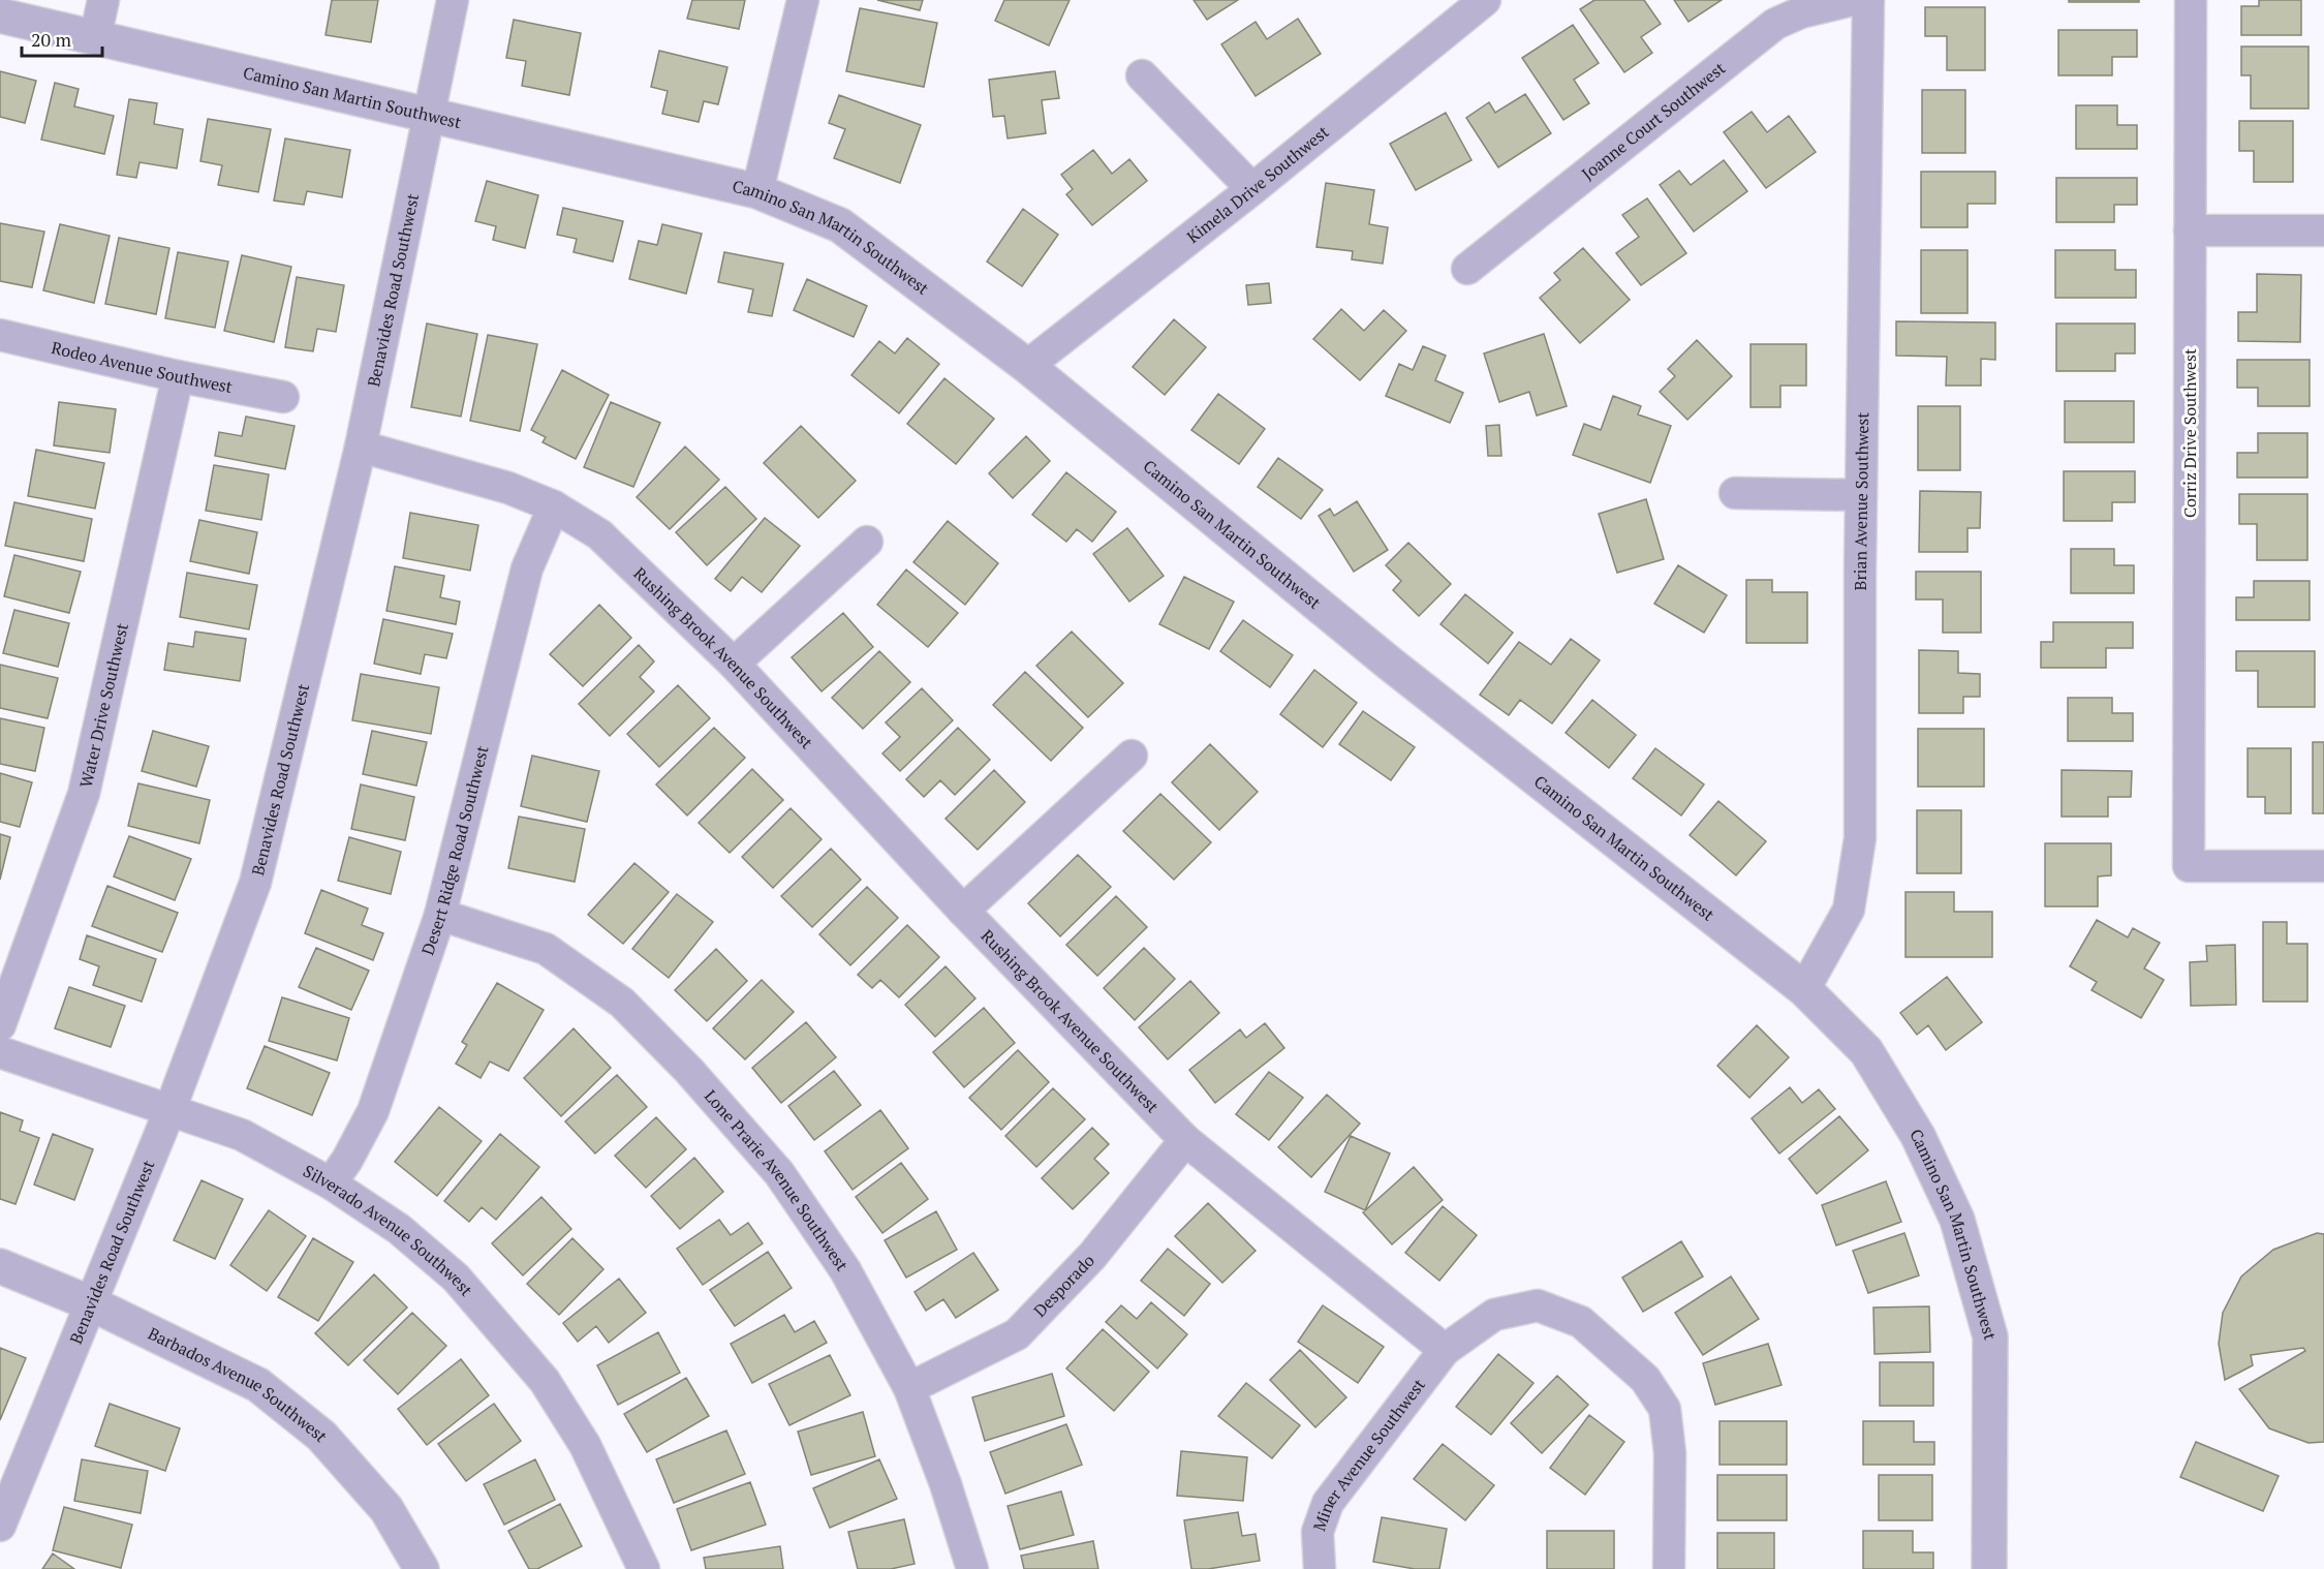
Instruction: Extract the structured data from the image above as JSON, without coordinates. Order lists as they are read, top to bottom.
{
  "streets": {
    "street": [
      "Camino San Martin Southwest",
      "Joanne Court Southwest",
      "Kimela Drive Southwest",
      "Benavides Road Southwest",
      "Rodeo Avenue Southwest",
      "Corriz Drive Southwest",
      "Brian Avenue Southwest",
      "Rushing Brook Avenue Southwest",
      "Water Drive Southwest",
      "Desert Ridge Road Southwest",
      "Lone Prarie Avenue Southwest",
      "Silverado Avenue Southwest",
      "Desporado",
      "Barbados Avenue Southwest",
      "Miner Avenue Southwest"
    ]
  },
  "crossings": [
    ["Camino San Martin Southwest", "Kimela Drive Southwest"],
    ["Camino San Martin Southwest", "Benavides Road Southwest"],
    ["Camino San Martin Southwest", "Brian Avenue Southwest"],
    ["Benavides Road Southwest", "Rushing Brook Avenue Southwest"],
    ["Benavides Road Southwest", "Silverado Avenue Southwest"],
    ["Benavides Road Southwest", "Barbados Avenue Southwest"],
    ["Rodeo Avenue Southwest", "Water Drive Southwest"],
    ["Rushing Brook Avenue Southwest", "Desert Ridge Road Southwest"],
    ["Rushing Brook Avenue Southwest", "Desporado"],
    ["Rushing Brook Avenue Southwest", "Miner Avenue Southwest"],
    ["Desert Ridge Road Southwest", "Lone Prarie Avenue Southwest"],
    ["Desert Ridge Road Southwest", "Silverado Avenue Southwest"],
    ["Lone Prarie Avenue Southwest", "Desporado"]
  ],
  "scale_bar": "20 m"
}
